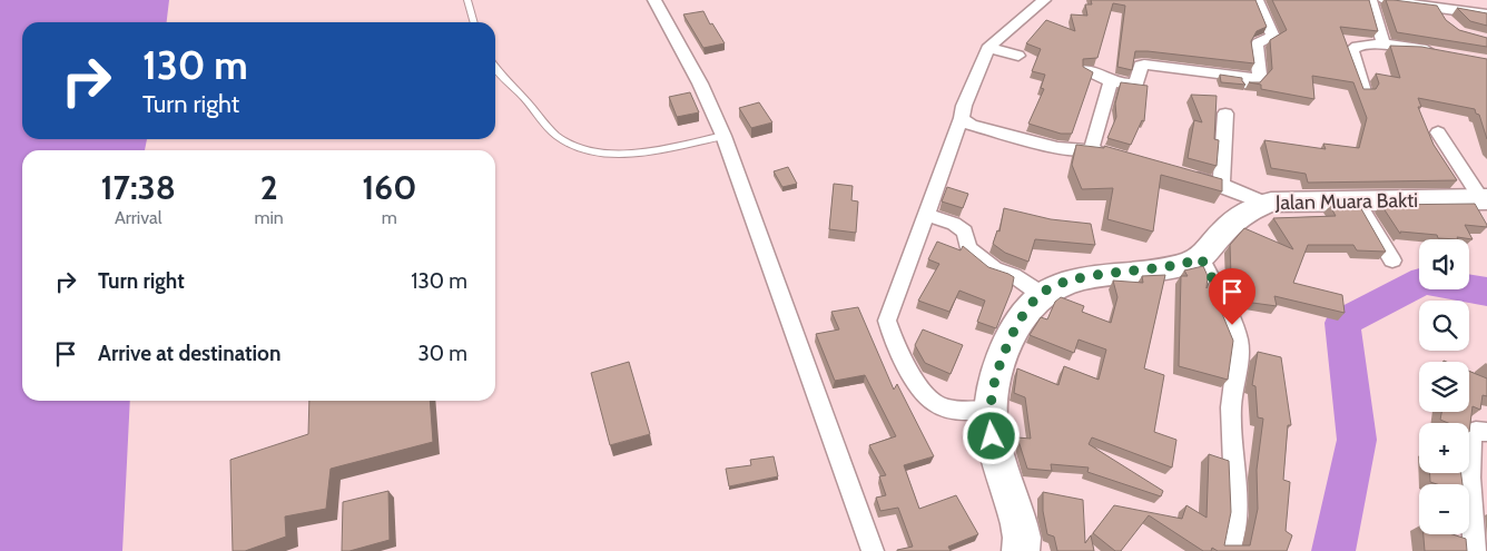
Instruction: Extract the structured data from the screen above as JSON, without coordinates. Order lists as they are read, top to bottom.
{
  "streets": {
    "main road": ["Jalan Muara Bakti"]
  },
  "page": {
    "turn": ["130 m", "Turn right"],
    "eta": [
      "17:38",
      "Arrival",
      "2",
      "min",
      "160",
      "m"
    ],
    "map_buttons": ["+", "−"],
    "list": [
      {
        "name": "Turn right",
        "value": "130 m"
      },
      {
        "name": "Arrive at destination",
        "value": "30 m"
      }
    ]
  }
}
